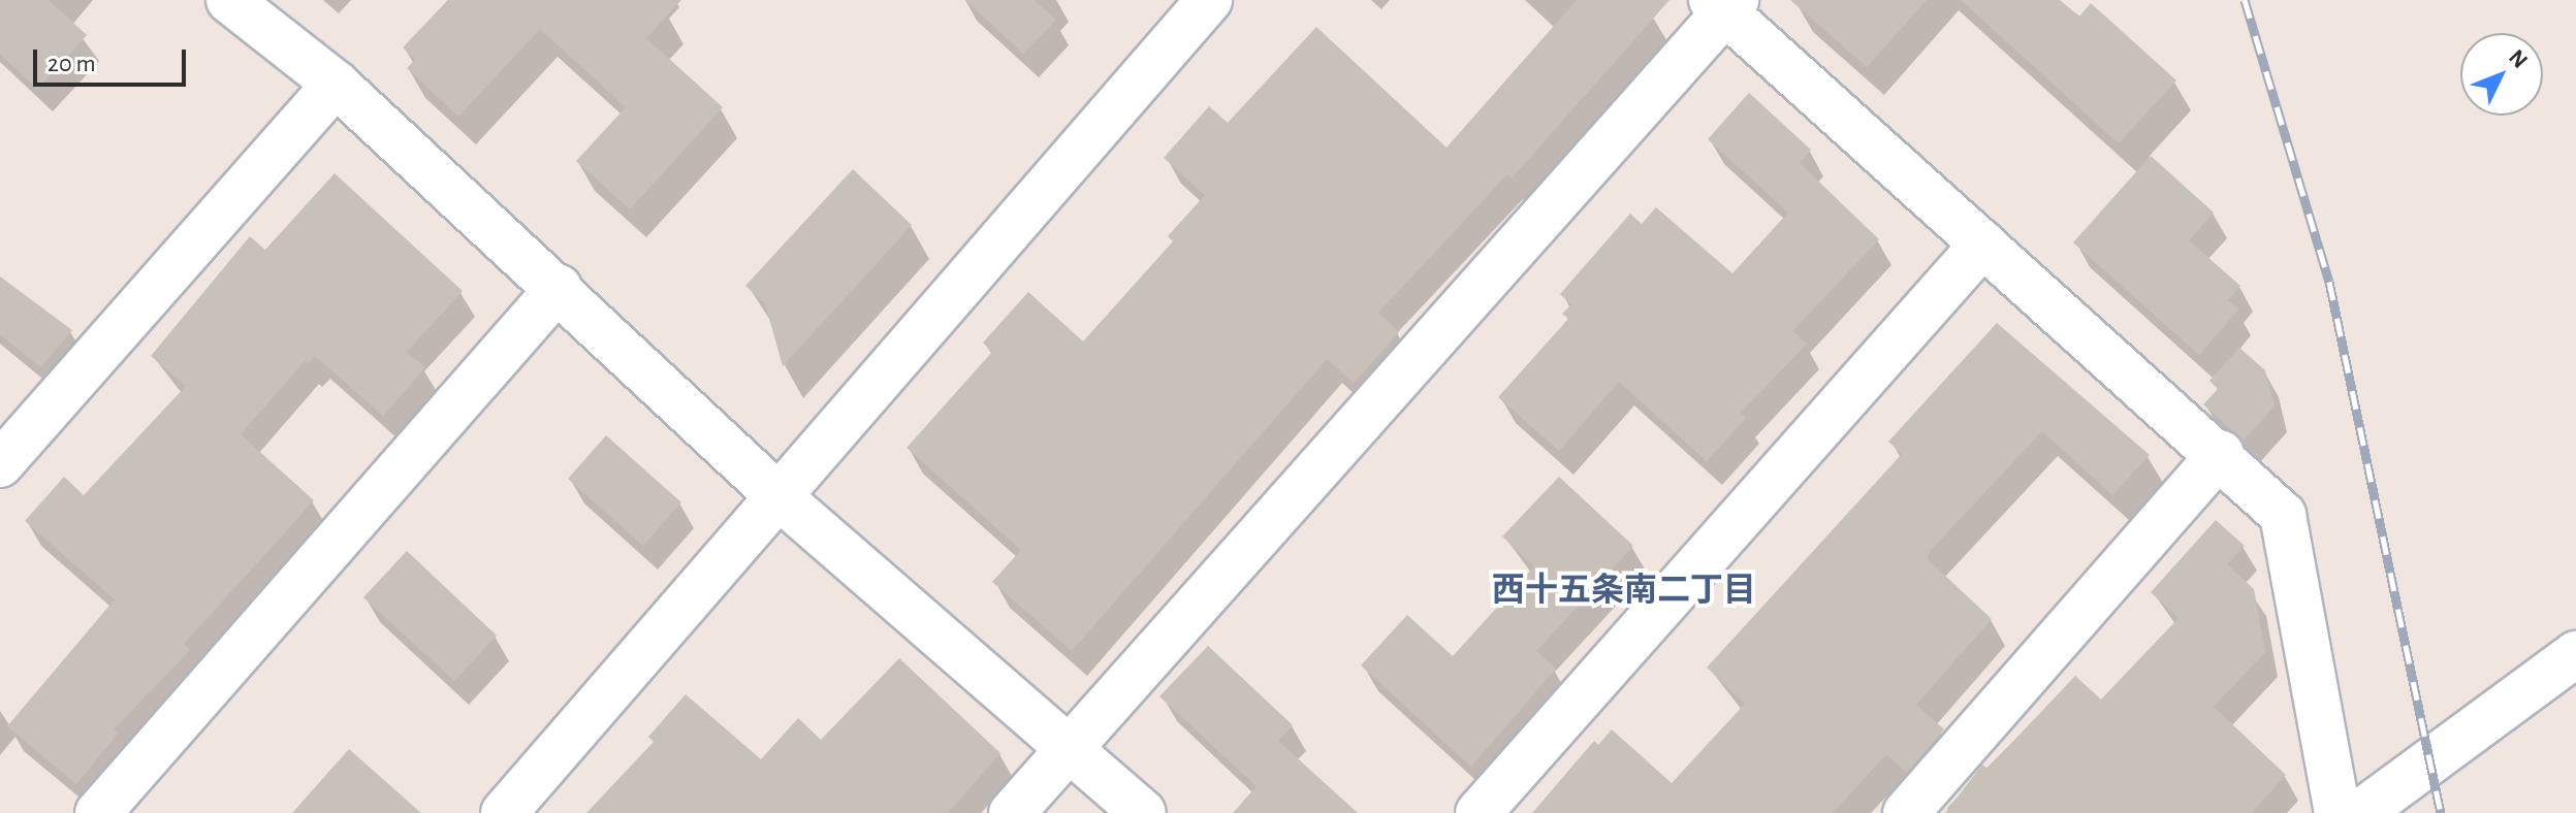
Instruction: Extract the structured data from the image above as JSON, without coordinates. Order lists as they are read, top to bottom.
{
  "districts": ["西十五条南二丁目"],
  "scale_bar": "20 m",
  "north": "top right"
}
